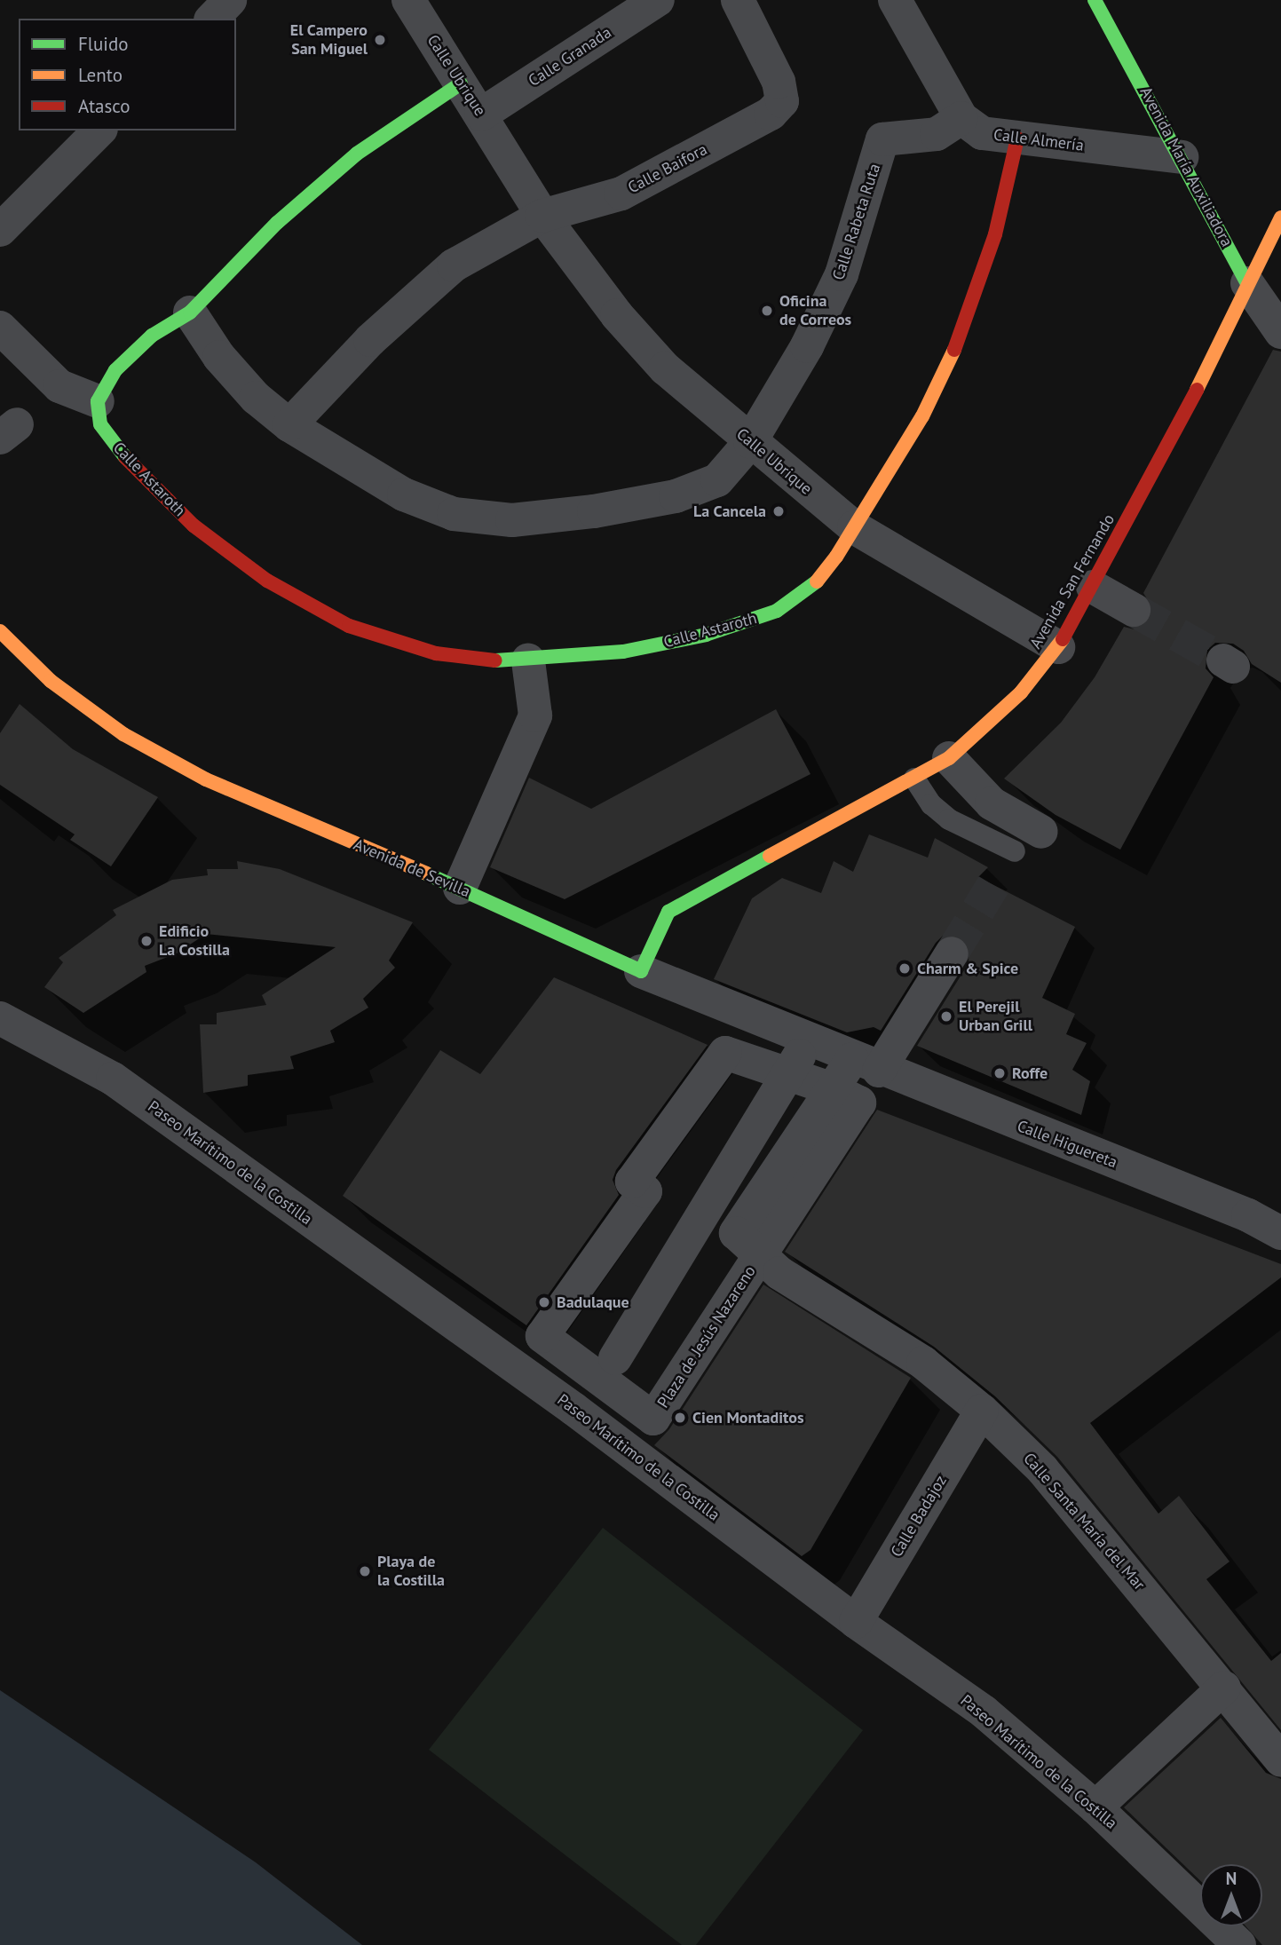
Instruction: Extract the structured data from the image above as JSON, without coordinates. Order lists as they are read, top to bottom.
{
  "streets": {
    "street": [
      "Calle Granada",
      "Calle Ubrique",
      "Calle Almería",
      "Avenida María Auxiliadora",
      "Calle Baifora",
      "Calle Rabeta Ruta",
      "Calle Astaroth",
      "Avenida San Fernando",
      "Avenida de Sevilla",
      "Calle Higuereta",
      "Paseo Marítimo de la Costilla",
      "Plaza de Jesús Nazareno",
      "Calle Badajoz",
      "Calle Santa María del Mar"
    ]
  },
  "crossings": [
    ["Calle Granada", "Calle Ubrique"],
    ["Calle Ubrique", "Calle Baifora"],
    ["Calle Ubrique", "Calle Rabeta Ruta"],
    ["Calle Ubrique", "Calle Astaroth"],
    ["Calle Ubrique", "Avenida San Fernando"],
    ["Calle Almería", "Avenida María Auxiliadora"],
    ["Calle Almería", "Calle Rabeta Ruta"],
    ["Calle Almería", "Calle Astaroth"],
    ["Avenida María Auxiliadora", "Avenida San Fernando"],
    ["Avenida San Fernando", "Avenida de Sevilla"],
    ["Avenida de Sevilla", "Calle Higuereta"],
    ["Paseo Marítimo de la Costilla", "Calle Badajoz"],
    ["Plaza de Jesús Nazareno", "Calle Santa María del Mar"],
    ["Calle Badajoz", "Calle Santa María del Mar"]
  ],
  "places": [
    "El Campero San Miguel",
    "Oficina de Correos",
    "La Cancela",
    "Edificio La Costilla",
    "Charm & Spice",
    "El Perejil Urban Grill",
    "Roffe",
    "Badulaque",
    "Cien Montaditos",
    "Playa de la Costilla"
  ],
  "legend": ["Fluido", "Lento", "Atasco"],
  "north": "top"
}
